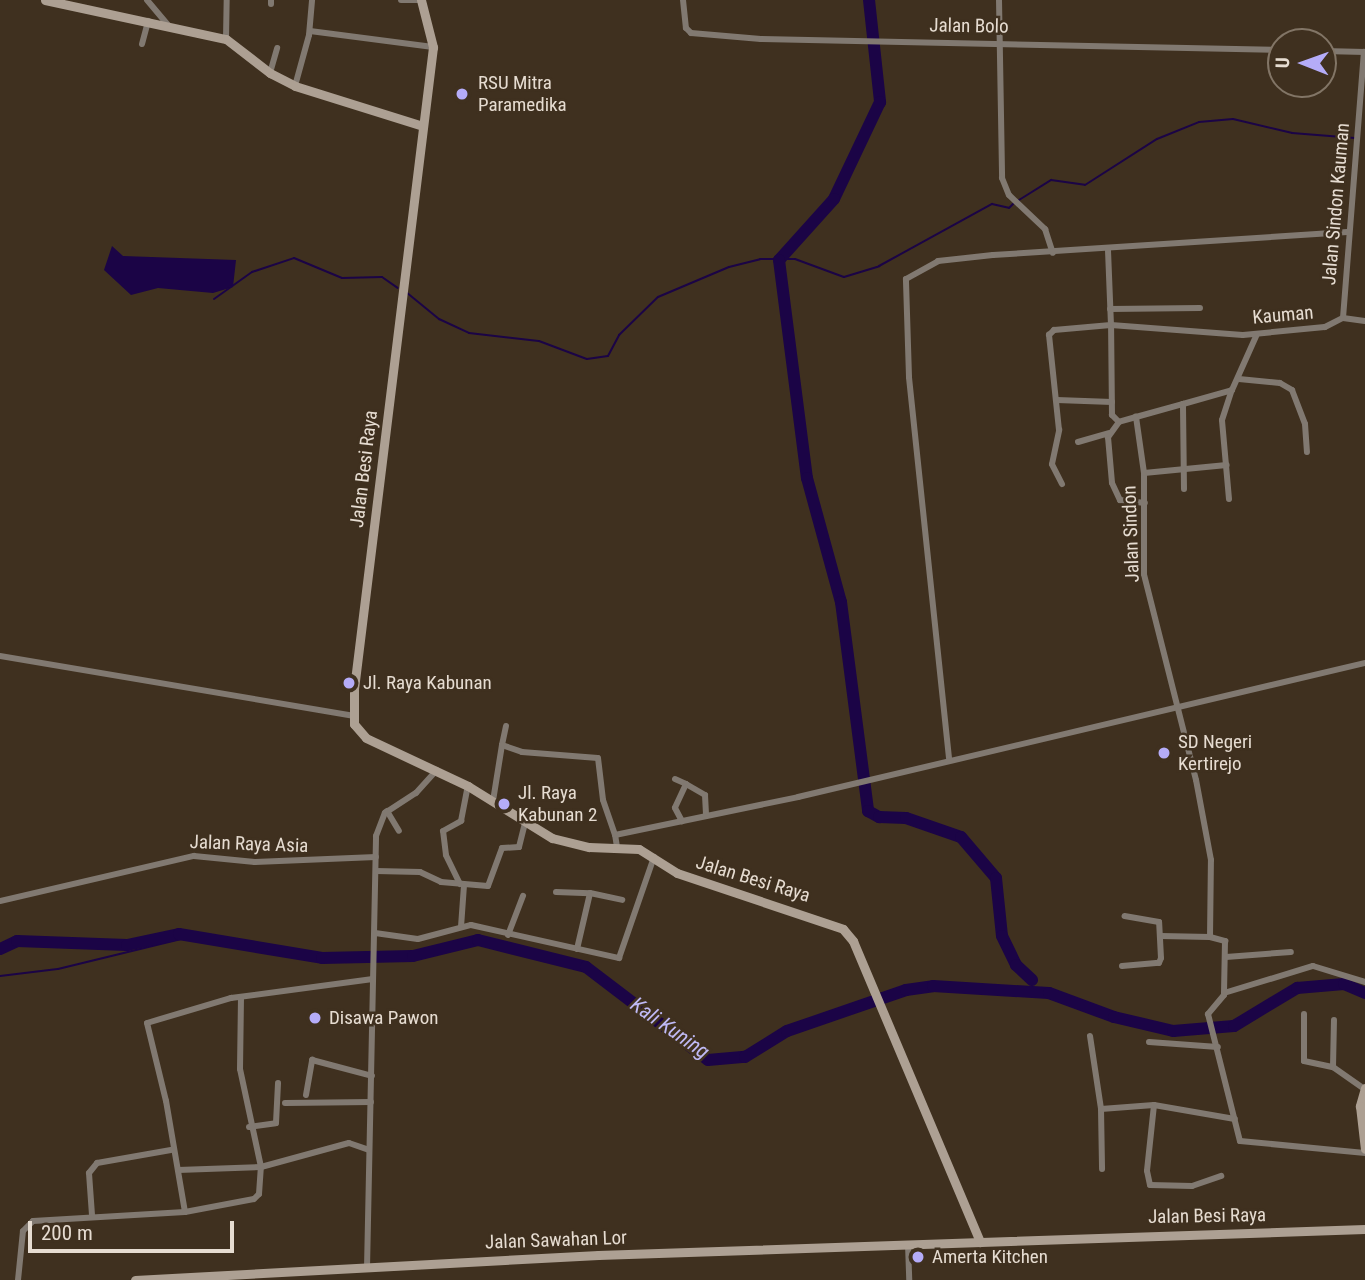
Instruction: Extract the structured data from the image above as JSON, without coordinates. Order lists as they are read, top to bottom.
{
  "streets": {
    "street": [
      "Jalan Bolo",
      "Jalan Sindon Kauman",
      "Kauman",
      "Jalan Besi Raya",
      "Jalan Sindon",
      "Jalan Raya Asia",
      "Jalan Sawahan Lor"
    ]
  },
  "crossings": [
    ["Jalan Sindon Kauman", "Kauman"],
    ["Jalan Besi Raya", "Jalan Sawahan Lor"]
  ],
  "water": ["Kali Kuning"],
  "places": [
    "RSU Mitra Paramedika",
    "Jl. Raya Kabunan",
    "SD Negeri Kertirejo",
    "Jl. Raya Kabunan 2",
    "Disawa Pawon",
    "Amerta Kitchen"
  ],
  "scale_bar": "200 m",
  "north": "left"
}
